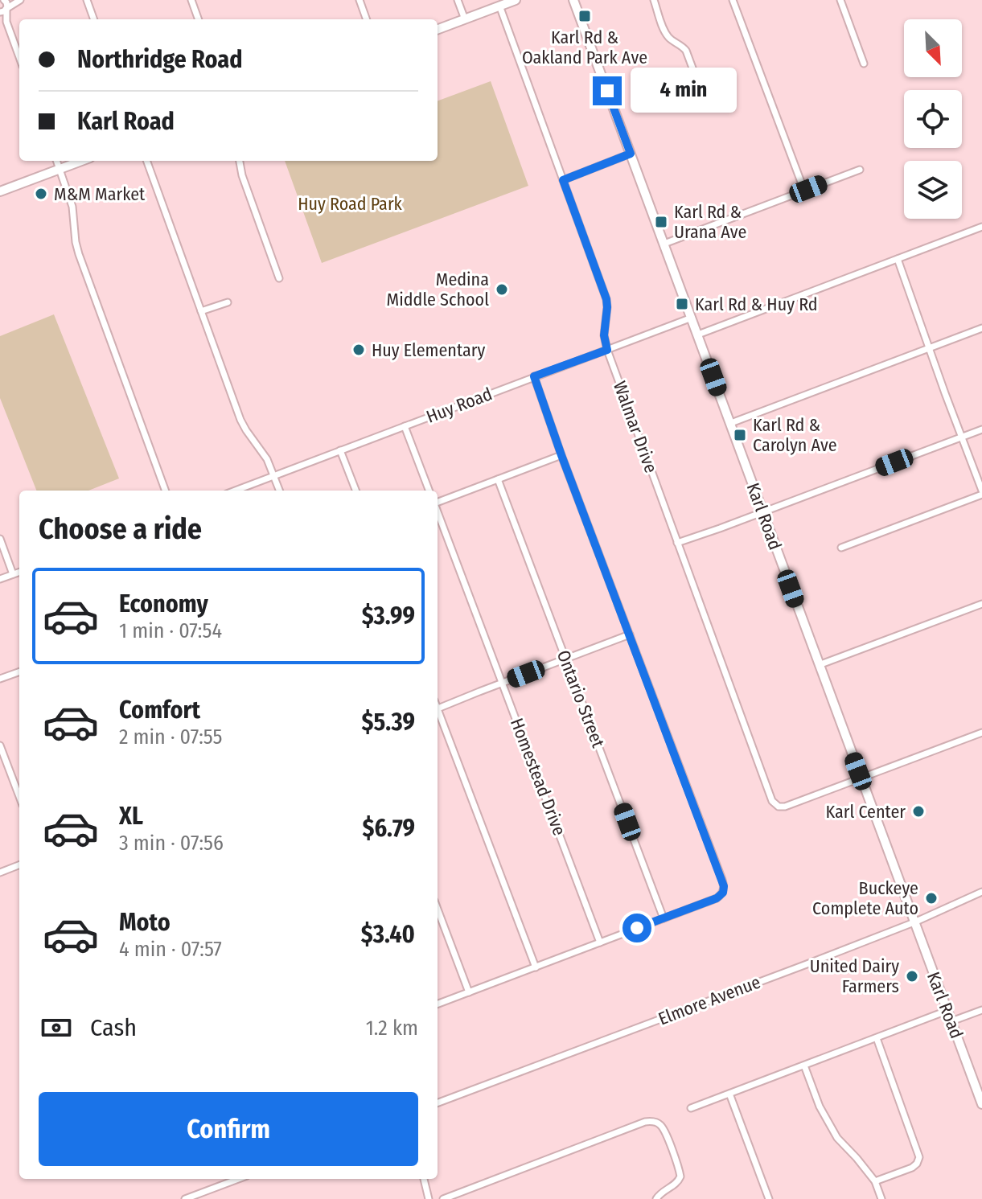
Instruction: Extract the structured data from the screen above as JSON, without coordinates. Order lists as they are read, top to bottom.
{
  "streets": {
    "main road": ["Karl Road"],
    "street": [
      "Huy Road",
      "Walmar Drive",
      "Ontario Street",
      "Homestead Drive",
      "Elmore Avenue"
    ]
  },
  "crossings": [
    ["Huy Road", "Walmar Drive"],
    ["Huy Road", "Karl Road"],
    ["Walmar Drive", "Karl Road"],
    ["Karl Road", "Elmore Avenue"]
  ],
  "parks": ["Huy Road Park"],
  "places": {
    "transit": [
      "Karl Rd & Oakland Park Ave",
      "Karl Rd & Urana Ave",
      "Karl Rd & Huy Rd",
      "Karl Rd & Carolyn Ave"
    ],
    "other": [
      "M&M Market",
      "Medina Middle School",
      "Huy Elementary",
      "Karl Center",
      "Buckeye Complete Auto",
      "United Dairy Farmers"
    ]
  },
  "north": "bottom right",
  "page": {
    "banner": ["Northridge Road", "Karl Road"],
    "bubble": "4 min",
    "heading": "Choose a ride",
    "list": [
      {
        "name": "Economy",
        "note": "1 min · 07:54",
        "value": "$3.99"
      },
      {
        "name": "Comfort",
        "note": "2 min · 07:55",
        "value": "$5.39"
      },
      {
        "name": "XL",
        "note": "3 min · 07:56",
        "value": "$6.79"
      },
      {
        "name": "Moto",
        "note": "4 min · 07:57",
        "value": "$3.40"
      }
    ],
    "pay": ["Cash", "1.2 km"],
    "buttons": "Confirm"
  }
}
